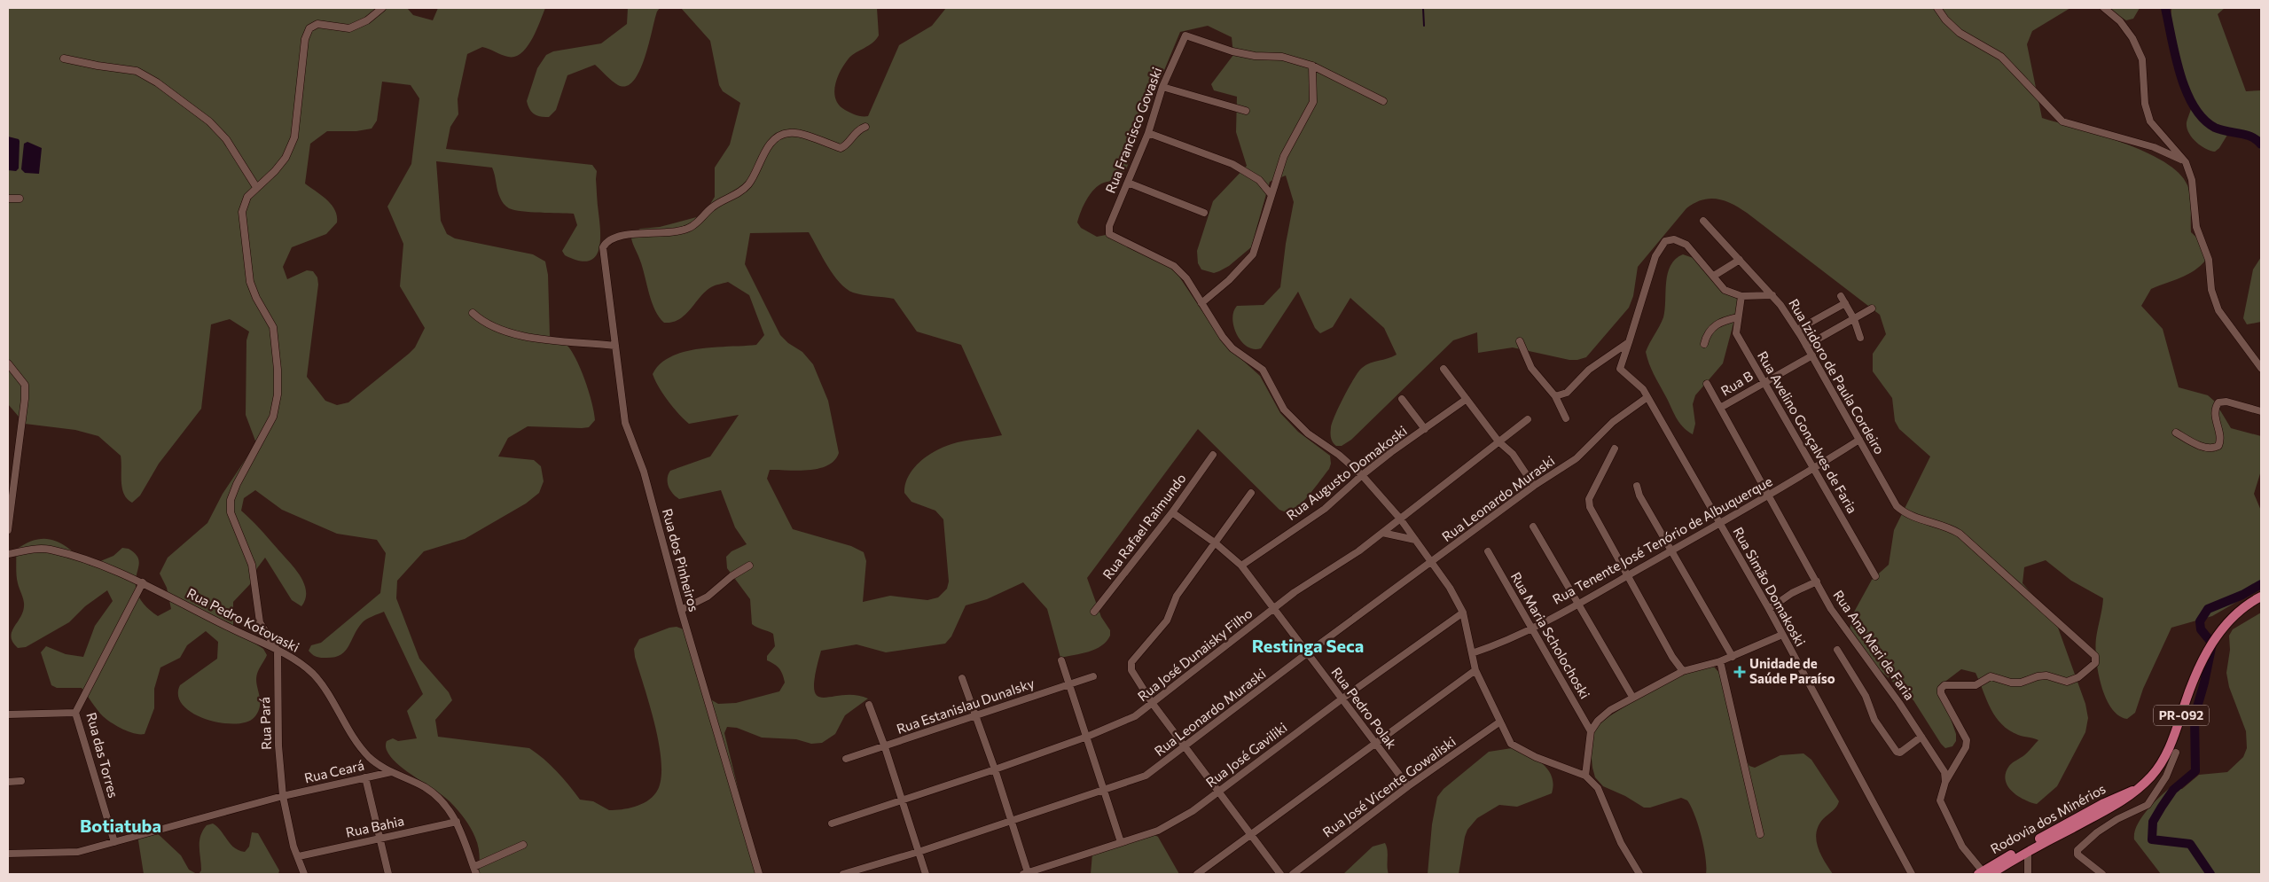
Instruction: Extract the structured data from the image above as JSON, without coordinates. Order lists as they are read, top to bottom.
{
  "streets": {
    "main road": ["PR-092", "Rodovia dos Minérios"],
    "street": [
      "Rua Francisco Govaski",
      "Rua Izidoro de Paula Cordeiro",
      "Rua B",
      "Rua Avelino Gonçalves de Faria",
      "Rua Augusto Domakoski",
      "Rua Leonardo Muraski",
      "Rua Rafael Raimundo",
      "Rua Tenente José Tenório de Albuquerque",
      "Rua dos Pinheiros",
      "Rua Simão Domakoski",
      "Rua Pedro Kotovaski",
      "Rua Maria Scholochoski",
      "Rua Ana Meri de Faria",
      "Rua José Dunaisky Filho",
      "Rua Estanislau Dunalsky",
      "Rua Pedro Polak",
      "Rua Pará",
      "Rua das Torres",
      "Rua José Gaviliki",
      "Rua Ceará",
      "Rua José Vicente Gowaliski",
      "Rua Bahia"
    ]
  },
  "crossings": [
    ["Rua Izidoro de Paula Cordeiro", "Rua B"],
    ["Rua Izidoro de Paula Cordeiro", "Rua Tenente José Tenório de Albuquerque"],
    ["Rua Izidoro de Paula Cordeiro", "Rua Ana Meri de Faria"],
    ["Rua B", "Rua Avelino Gonçalves de Faria"],
    ["Rua B", "Rua Ana Meri de Faria"],
    ["Rua Avelino Gonçalves de Faria", "Rua Tenente José Tenório de Albuquerque"],
    ["Rua Augusto Domakoski", "Rua Pedro Polak"],
    ["Rua Leonardo Muraski", "Rua Simão Domakoski"],
    ["Rua Leonardo Muraski", "Rua Pedro Polak"],
    ["Rua Rafael Raimundo", "Rua Pedro Polak"],
    ["Rua Tenente José Tenório de Albuquerque", "Rua Simão Domakoski"],
    ["Rua Tenente José Tenório de Albuquerque", "Rua Maria Scholochoski"],
    ["Rua Tenente José Tenório de Albuquerque", "Rua Ana Meri de Faria"],
    ["Rua Pedro Kotovaski", "Rua Pará"],
    ["Rua Pedro Kotovaski", "Rua das Torres"],
    ["Rua Pedro Kotovaski", "Rua Ceará"],
    ["Rua Pedro Kotovaski", "Rua Bahia"],
    ["Rua José Dunaisky Filho", "Rua Pedro Polak"],
    ["Rua Pedro Polak", "Rua José Gaviliki"],
    ["Rua Pedro Polak", "Rua José Vicente Gowaliski"],
    ["Rua Pará", "Rua Ceará"],
    ["Rua das Torres", "Rua Ceará"]
  ],
  "districts": ["Restinga Seca", "Botiatuba"],
  "places": {
    "health": ["Unidade de Saúde Paraíso"]
  }
}
